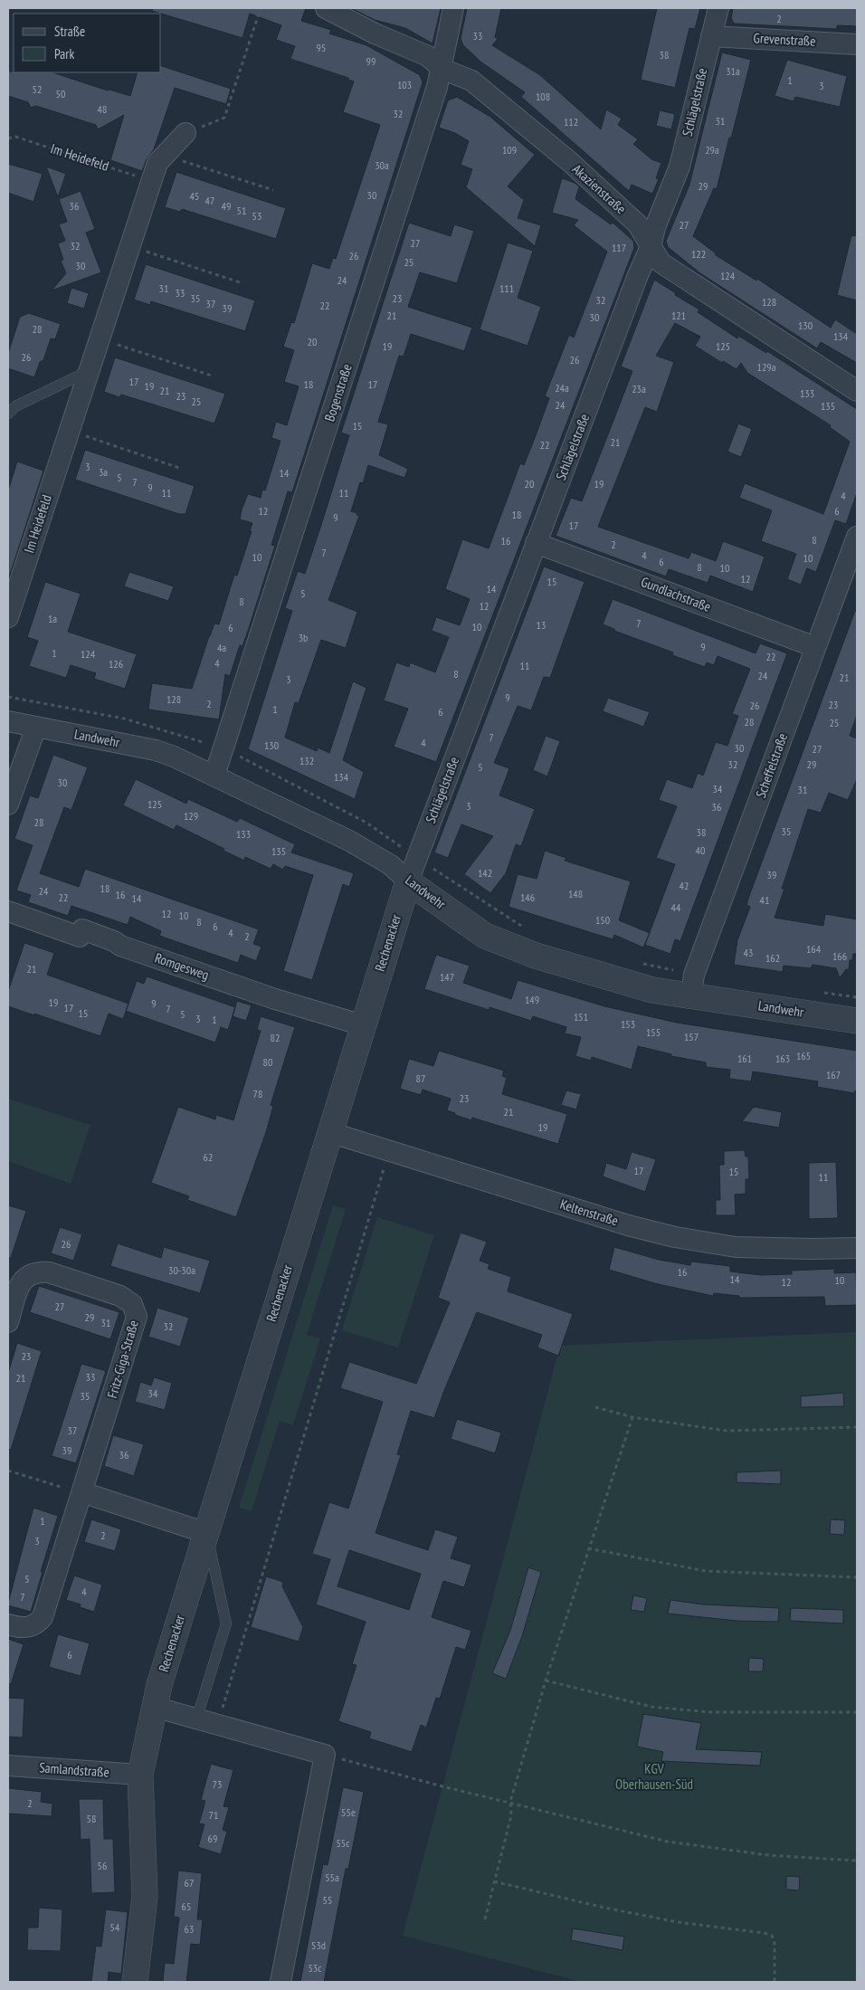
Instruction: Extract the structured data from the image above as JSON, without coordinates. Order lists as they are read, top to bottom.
{
  "streets": {
    "street": [
      "Grevenstraße",
      "Schlägelstraße",
      "Im Heidefeld",
      "Akazienstraße",
      "Bogenstraße",
      "Gundlachstraße",
      "Landwehr",
      "Scheffelstraße",
      "Rechenacker",
      "Romgesweg",
      "Keltenstraße",
      "Fritz-Giga-Straße",
      "Samlandstraße"
    ]
  },
  "crossings": [
    ["Grevenstraße", "Schlägelstraße"],
    ["Schlägelstraße", "Akazienstraße"],
    ["Schlägelstraße", "Gundlachstraße"],
    ["Schlägelstraße", "Landwehr"],
    ["Schlägelstraße", "Rechenacker"],
    ["Akazienstraße", "Bogenstraße"],
    ["Bogenstraße", "Landwehr"],
    ["Gundlachstraße", "Scheffelstraße"],
    ["Landwehr", "Scheffelstraße"],
    ["Landwehr", "Rechenacker"],
    ["Rechenacker", "Romgesweg"],
    ["Rechenacker", "Keltenstraße"],
    ["Rechenacker", "Samlandstraße"]
  ],
  "parks": ["KGV Oberhausen-Süd"],
  "house_numbers": [
    "2",
    "33",
    "95",
    "38",
    "99",
    "31a",
    "1",
    "103",
    "3",
    "52",
    "50",
    "108",
    "48",
    "32",
    "31",
    "112",
    "109",
    "29a",
    "30a",
    "29",
    "30",
    "45",
    "47",
    "36",
    "49",
    "51",
    "53",
    "27",
    "27",
    "32",
    "117",
    "122",
    "26",
    "25",
    "30",
    "124",
    "24",
    "31",
    "111",
    "33",
    "35",
    "23",
    "32",
    "128",
    "37",
    "22",
    "39",
    "21",
    "121",
    "30",
    "130",
    "28",
    "134",
    "20",
    "19",
    "125",
    "26",
    "26",
    "129a",
    "17",
    "18",
    "17",
    "19",
    "24a",
    "23a",
    "21",
    "133",
    "23",
    "25",
    "24",
    "135",
    "15",
    "21",
    "22",
    "3",
    "3a",
    "14",
    "5",
    "7",
    "20",
    "19",
    "9",
    "11",
    "11",
    "4",
    "12",
    "6",
    "18",
    "9",
    "17",
    "8",
    "16",
    "2",
    "7",
    "4",
    "10",
    "10",
    "6",
    "8",
    "10",
    "12",
    "15",
    "14",
    "5",
    "8",
    "12",
    "1a",
    "7",
    "13",
    "10",
    "6",
    "3b",
    "9",
    "4a",
    "1",
    "124",
    "22",
    "4",
    "126",
    "11",
    "8",
    "24",
    "21",
    "3",
    "9",
    "128",
    "2",
    "23",
    "26",
    "1",
    "6",
    "28",
    "25",
    "7",
    "4",
    "130",
    "30",
    "27",
    "132",
    "32",
    "29",
    "5",
    "134",
    "30",
    "34",
    "31",
    "125",
    "3",
    "36",
    "129",
    "28",
    "35",
    "38",
    "133",
    "40",
    "135",
    "142",
    "39",
    "42",
    "18",
    "24",
    "148",
    "16",
    "22",
    "146",
    "14",
    "41",
    "44",
    "12",
    "10",
    "150",
    "8",
    "6",
    "4",
    "2",
    "164",
    "43",
    "166",
    "162",
    "21",
    "147",
    "149",
    "19",
    "9",
    "17",
    "7",
    "15",
    "5",
    "151",
    "3",
    "1",
    "153",
    "155",
    "157",
    "82",
    "165",
    "161",
    "163",
    "80",
    "167",
    "87",
    "78",
    "23",
    "21",
    "19",
    "62",
    "17",
    "15",
    "11",
    "26",
    "30-30a",
    "16",
    "14",
    "10",
    "12",
    "27",
    "29",
    "31",
    "32",
    "23",
    "33",
    "21",
    "34",
    "35",
    "37",
    "39",
    "36",
    "1",
    "2",
    "3",
    "5",
    "4",
    "7",
    "6",
    "73",
    "2",
    "55e",
    "71",
    "58",
    "69",
    "55c",
    "56",
    "55a",
    "67",
    "55",
    "65",
    "54",
    "63",
    "53d",
    "53c"
  ],
  "legend": ["Straße", "Park"]
}
